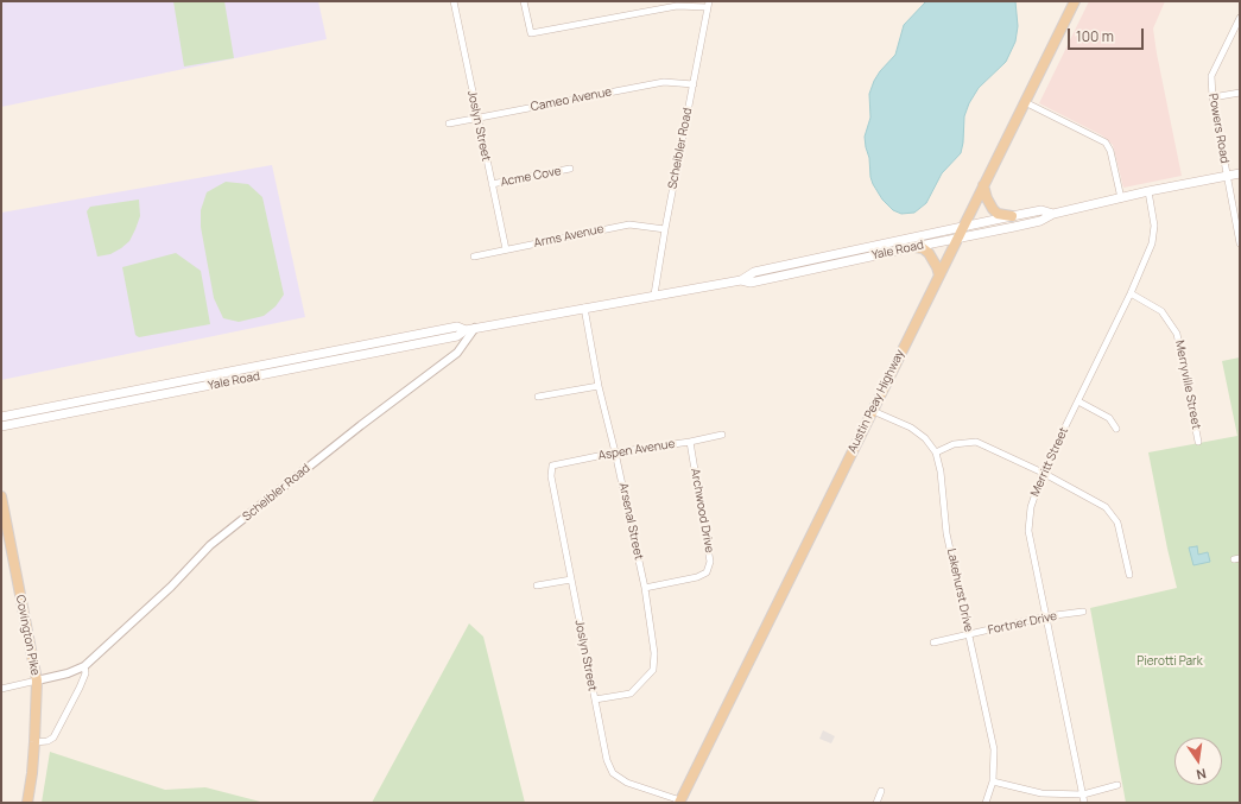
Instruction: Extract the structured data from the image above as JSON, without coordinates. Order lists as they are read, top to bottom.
{
  "streets": {
    "main road": ["Yale Road", "Austin Peay Highway", "Covington Pike"],
    "street": [
      "Cameo Avenue",
      "Joslyn Street",
      "Powers Road",
      "Scheibler Road",
      "Acme Cove",
      "Arms Avenue",
      "Merryville Street",
      "Aspen Avenue",
      "Merritt Street",
      "Archwood Drive",
      "Arsenal Street",
      "Lakehurst Drive",
      "Fortner Drive"
    ]
  },
  "crossings": [
    ["Cameo Avenue", "Joslyn Street"],
    ["Cameo Avenue", "Scheibler Road"],
    ["Joslyn Street", "Acme Cove"],
    ["Joslyn Street", "Arms Avenue"],
    ["Joslyn Street", "Austin Peay Highway"],
    ["Joslyn Street", "Aspen Avenue"],
    ["Joslyn Street", "Arsenal Street"],
    ["Powers Road", "Yale Road"],
    ["Scheibler Road", "Arms Avenue"],
    ["Scheibler Road", "Yale Road"],
    ["Scheibler Road", "Covington Pike"],
    ["Yale Road", "Austin Peay Highway"],
    ["Yale Road", "Merritt Street"],
    ["Yale Road", "Arsenal Street"],
    ["Merryville Street", "Merritt Street"],
    ["Austin Peay Highway", "Lakehurst Drive"],
    ["Aspen Avenue", "Archwood Drive"],
    ["Aspen Avenue", "Arsenal Street"],
    ["Merritt Street", "Fortner Drive"],
    ["Archwood Drive", "Arsenal Street"],
    ["Lakehurst Drive", "Fortner Drive"]
  ],
  "parks": ["Pierotti Park"],
  "scale_bar": "100 m",
  "north": "bottom"
}
